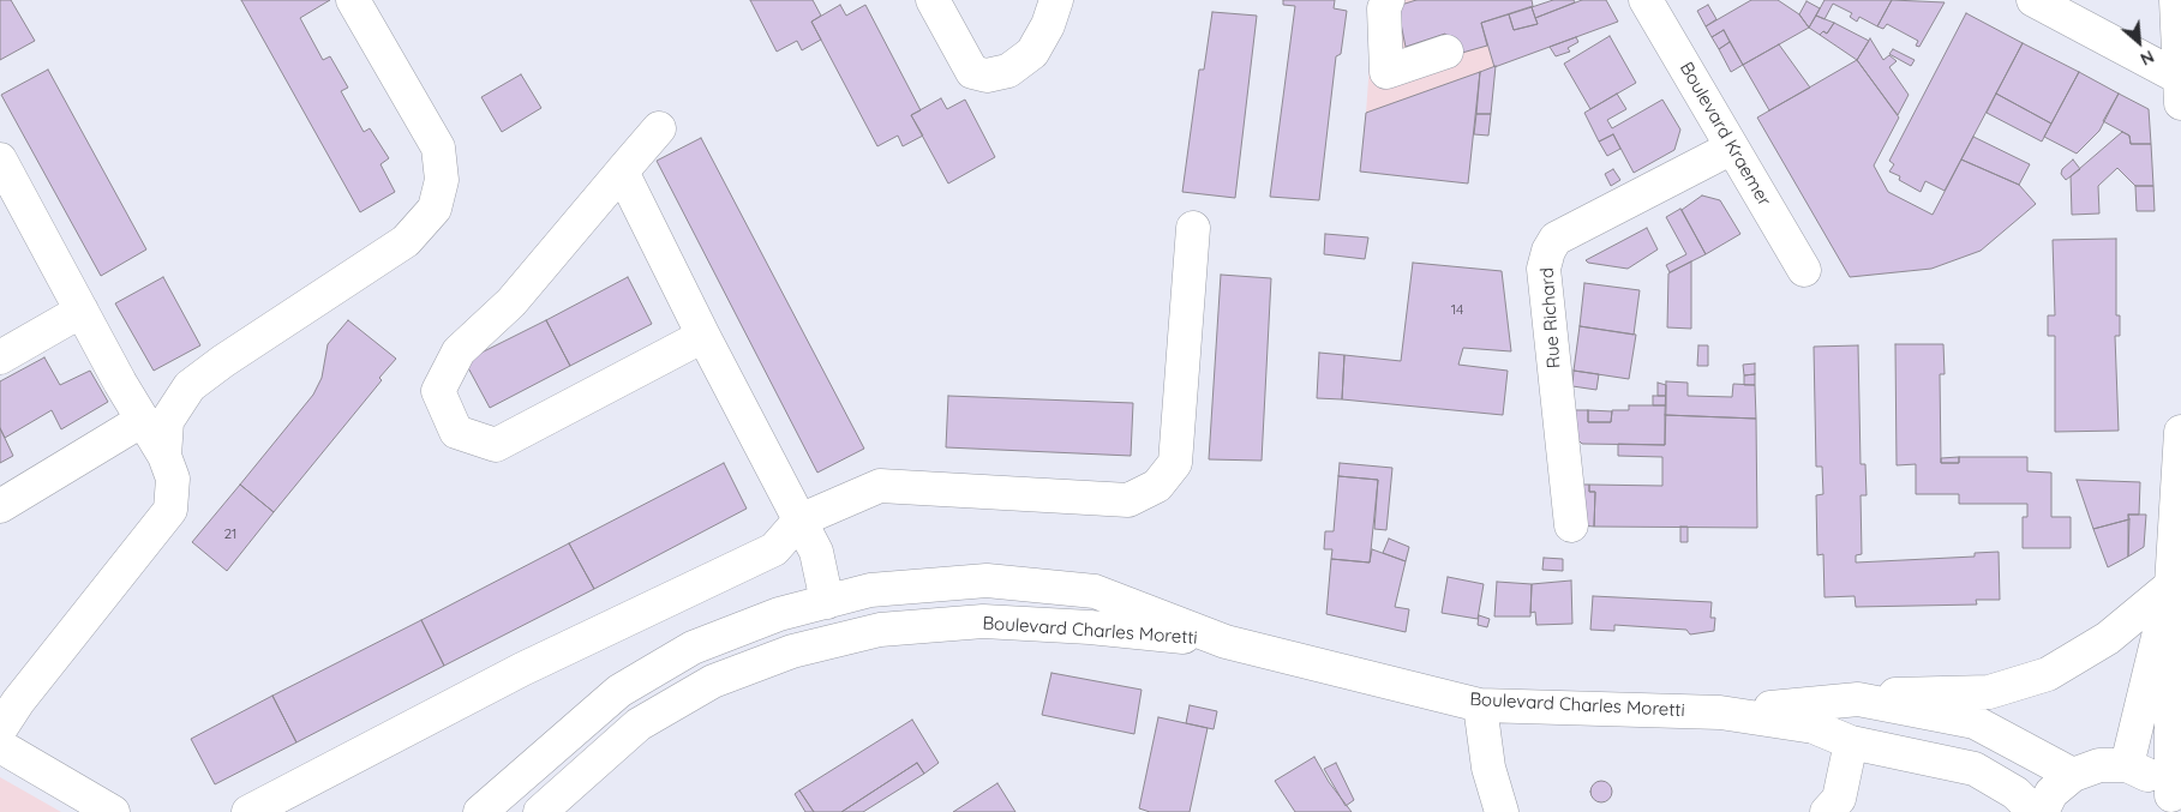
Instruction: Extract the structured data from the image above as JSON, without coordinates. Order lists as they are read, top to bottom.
{
  "streets": {
    "street": ["Boulevard Kraemer", "Rue Richard", "Boulevard Charles Moretti"]
  },
  "crossings": [
    ["Boulevard Kraemer", "Rue Richard"]
  ],
  "house_numbers": ["14", "21"],
  "north": "bottom right"
}
